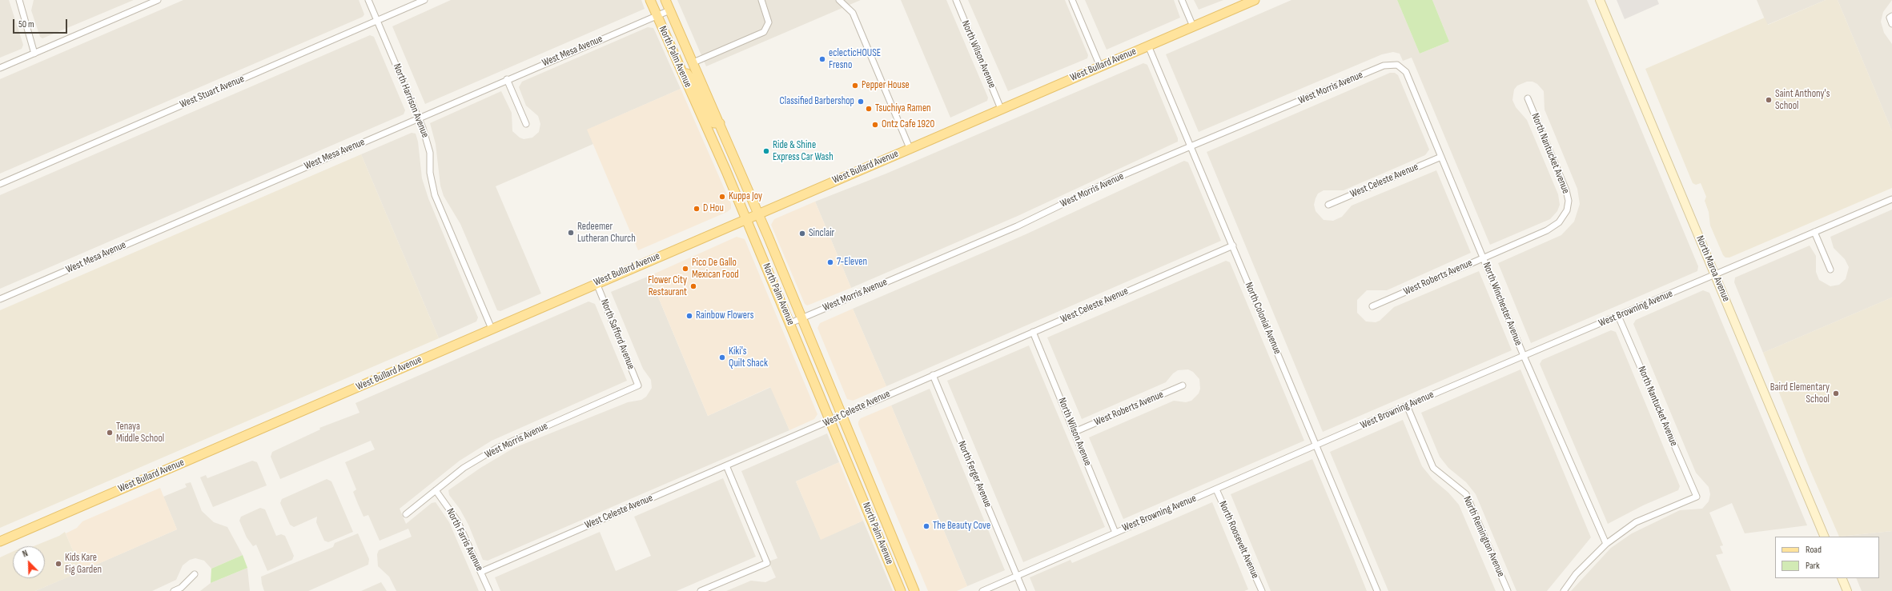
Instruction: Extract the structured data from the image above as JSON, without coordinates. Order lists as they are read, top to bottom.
{
  "streets": {
    "main road": ["North Palm Avenue", "West Bullard Avenue", "North Maroa Avenue"],
    "street": [
      "West Mesa Avenue",
      "North Wilson Avenue",
      "West Morris Avenue",
      "West Stuart Avenue",
      "North Harrison Avenue",
      "North Nantucket Avenue",
      "West Celeste Avenue",
      "West Roberts Avenue",
      "North Winchester Avenue",
      "West Browning Avenue",
      "North Colonial Avenue",
      "North Safford Avenue",
      "North Ferger Avenue",
      "North Remington Avenue",
      "North Farris Avenue",
      "North Roosevelt Avenue"
    ]
  },
  "crossings": [
    ["West Mesa Avenue", "North Palm Avenue"],
    ["West Mesa Avenue", "North Harrison Avenue"],
    ["North Wilson Avenue", "West Bullard Avenue"],
    ["North Wilson Avenue", "West Celeste Avenue"],
    ["North Wilson Avenue", "West Roberts Avenue"],
    ["North Wilson Avenue", "West Browning Avenue"],
    ["North Palm Avenue", "West Bullard Avenue"],
    ["North Palm Avenue", "West Morris Avenue"],
    ["North Palm Avenue", "West Celeste Avenue"],
    ["West Bullard Avenue", "North Harrison Avenue"],
    ["West Bullard Avenue", "North Colonial Avenue"],
    ["West Bullard Avenue", "North Safford Avenue"],
    ["West Morris Avenue", "North Winchester Avenue"],
    ["West Morris Avenue", "North Colonial Avenue"],
    ["West Morris Avenue", "North Safford Avenue"],
    ["West Morris Avenue", "North Farris Avenue"],
    ["West Stuart Avenue", "North Harrison Avenue"],
    ["North Nantucket Avenue", "West Roberts Avenue"],
    ["North Nantucket Avenue", "North Winchester Avenue"],
    ["North Nantucket Avenue", "West Browning Avenue"],
    ["West Celeste Avenue", "North Winchester Avenue"],
    ["West Celeste Avenue", "North Colonial Avenue"],
    ["West Celeste Avenue", "North Ferger Avenue"],
    ["West Celeste Avenue", "North Farris Avenue"],
    ["North Maroa Avenue", "West Browning Avenue"],
    ["West Roberts Avenue", "North Winchester Avenue"],
    ["North Winchester Avenue", "West Browning Avenue"],
    ["West Browning Avenue", "North Colonial Avenue"],
    ["West Browning Avenue", "North Ferger Avenue"],
    ["West Browning Avenue", "North Remington Avenue"],
    ["West Browning Avenue", "North Roosevelt Avenue"]
  ],
  "places": [
    "eclecticHOUSE Fresno",
    "Pepper House",
    "Saint Anthony's School",
    "Classified Barbershop",
    "Tsuchiya Ramen",
    "Ontz Cafe 1920",
    "Ride & Shine Express Car Wash",
    "Kuppa Joy",
    "D Hou",
    "Redeemer Lutheran Church",
    "Sinclair",
    "7-Eleven",
    "Pico De Gallo Mexican Food",
    "Flower City Restaurant",
    "Rainbow Flowers",
    "Kiki's Quilt Shack",
    "Baird Elementary School",
    "Tenaya Middle School",
    "The Beauty Cove",
    "Kids Kare Fig Garden"
  ],
  "legend": ["Road", "Park"],
  "scale_bar": "50 m",
  "north": "top left"
}
